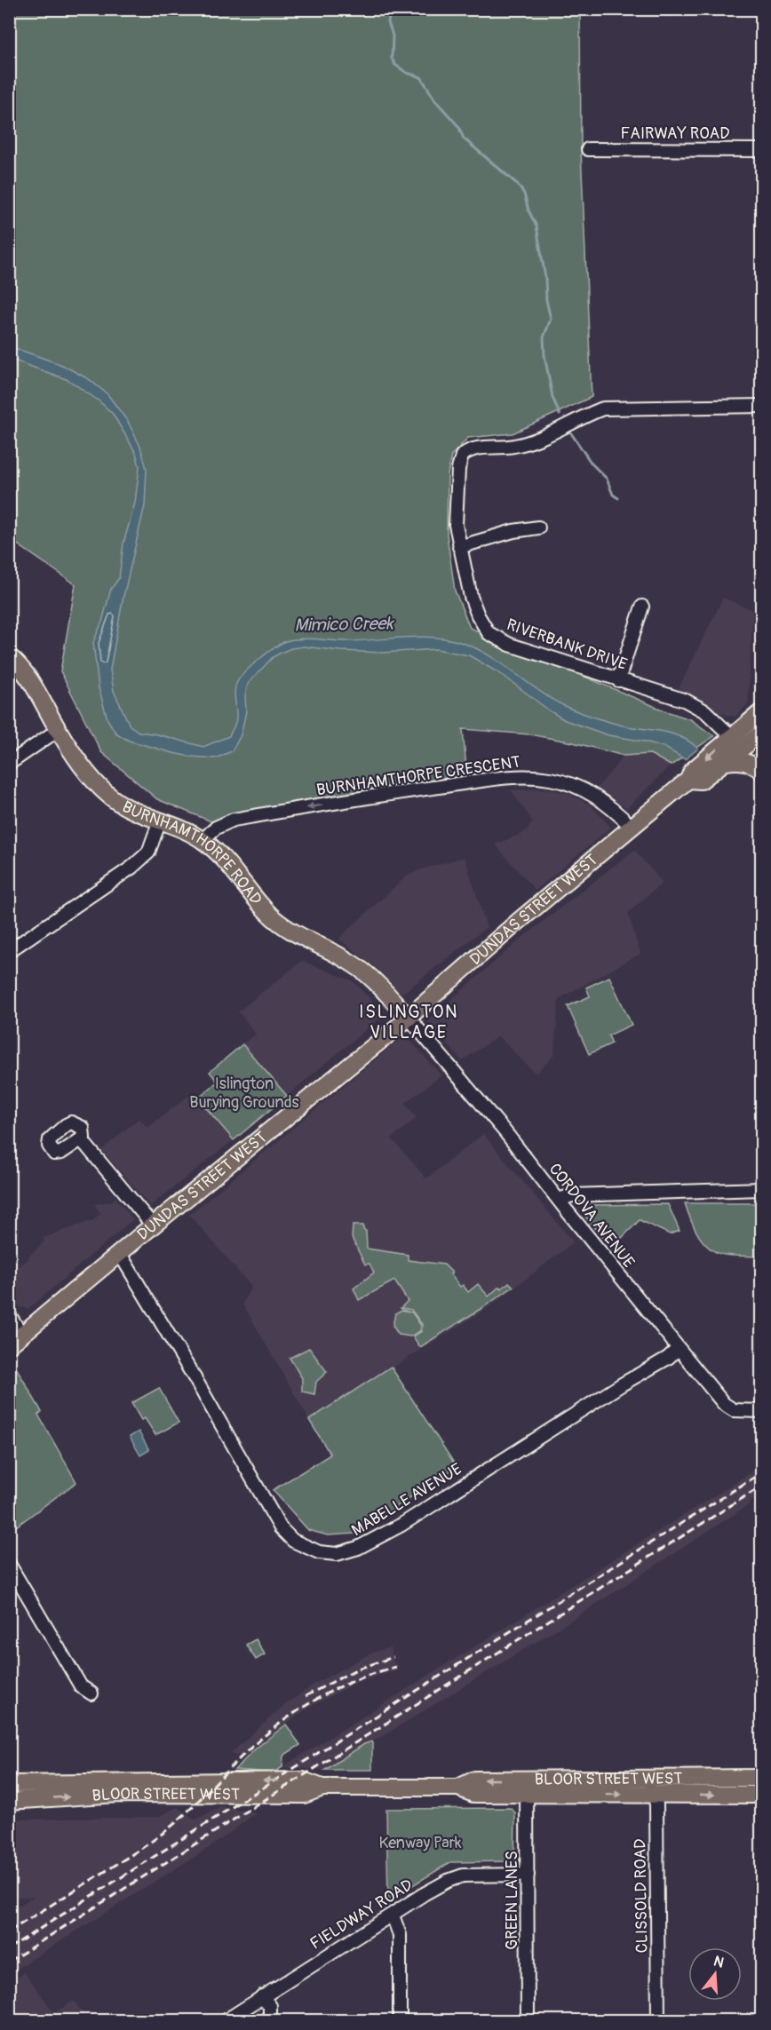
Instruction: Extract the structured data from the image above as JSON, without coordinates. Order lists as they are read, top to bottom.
{
  "streets": {
    "main road": ["BURNHAMTHORPE ROAD", "DUNDAS STREET WEST", "BLOOR STREET WEST"],
    "street": [
      "FAIRWAY ROAD",
      "RIVERBANK DRIVE",
      "BURNHAMTHORPE CRESCENT",
      "CORDOVA AVENUE",
      "MABELLE AVENUE",
      "CLISSOLD ROAD",
      "GREEN LANES",
      "FIELDWAY ROAD"
    ]
  },
  "crossings": [
    ["RIVERBANK DRIVE", "DUNDAS STREET WEST"],
    ["BURNHAMTHORPE CRESCENT", "BURNHAMTHORPE ROAD"],
    ["BURNHAMTHORPE CRESCENT", "DUNDAS STREET WEST"],
    ["BURNHAMTHORPE ROAD", "DUNDAS STREET WEST"],
    ["BURNHAMTHORPE ROAD", "CORDOVA AVENUE"],
    ["DUNDAS STREET WEST", "CORDOVA AVENUE"],
    ["DUNDAS STREET WEST", "MABELLE AVENUE"],
    ["CORDOVA AVENUE", "MABELLE AVENUE"],
    ["BLOOR STREET WEST", "CLISSOLD ROAD"],
    ["BLOOR STREET WEST", "GREEN LANES"],
    ["GREEN LANES", "FIELDWAY ROAD"]
  ],
  "one_way": ["BURNHAMTHORPE CRESCENT"],
  "districts": ["ISLINGTON VILLAGE"],
  "water": ["Mimico Creek"],
  "parks": ["Islington Burying Grounds", "Kenway Park"],
  "north": "top"
}
